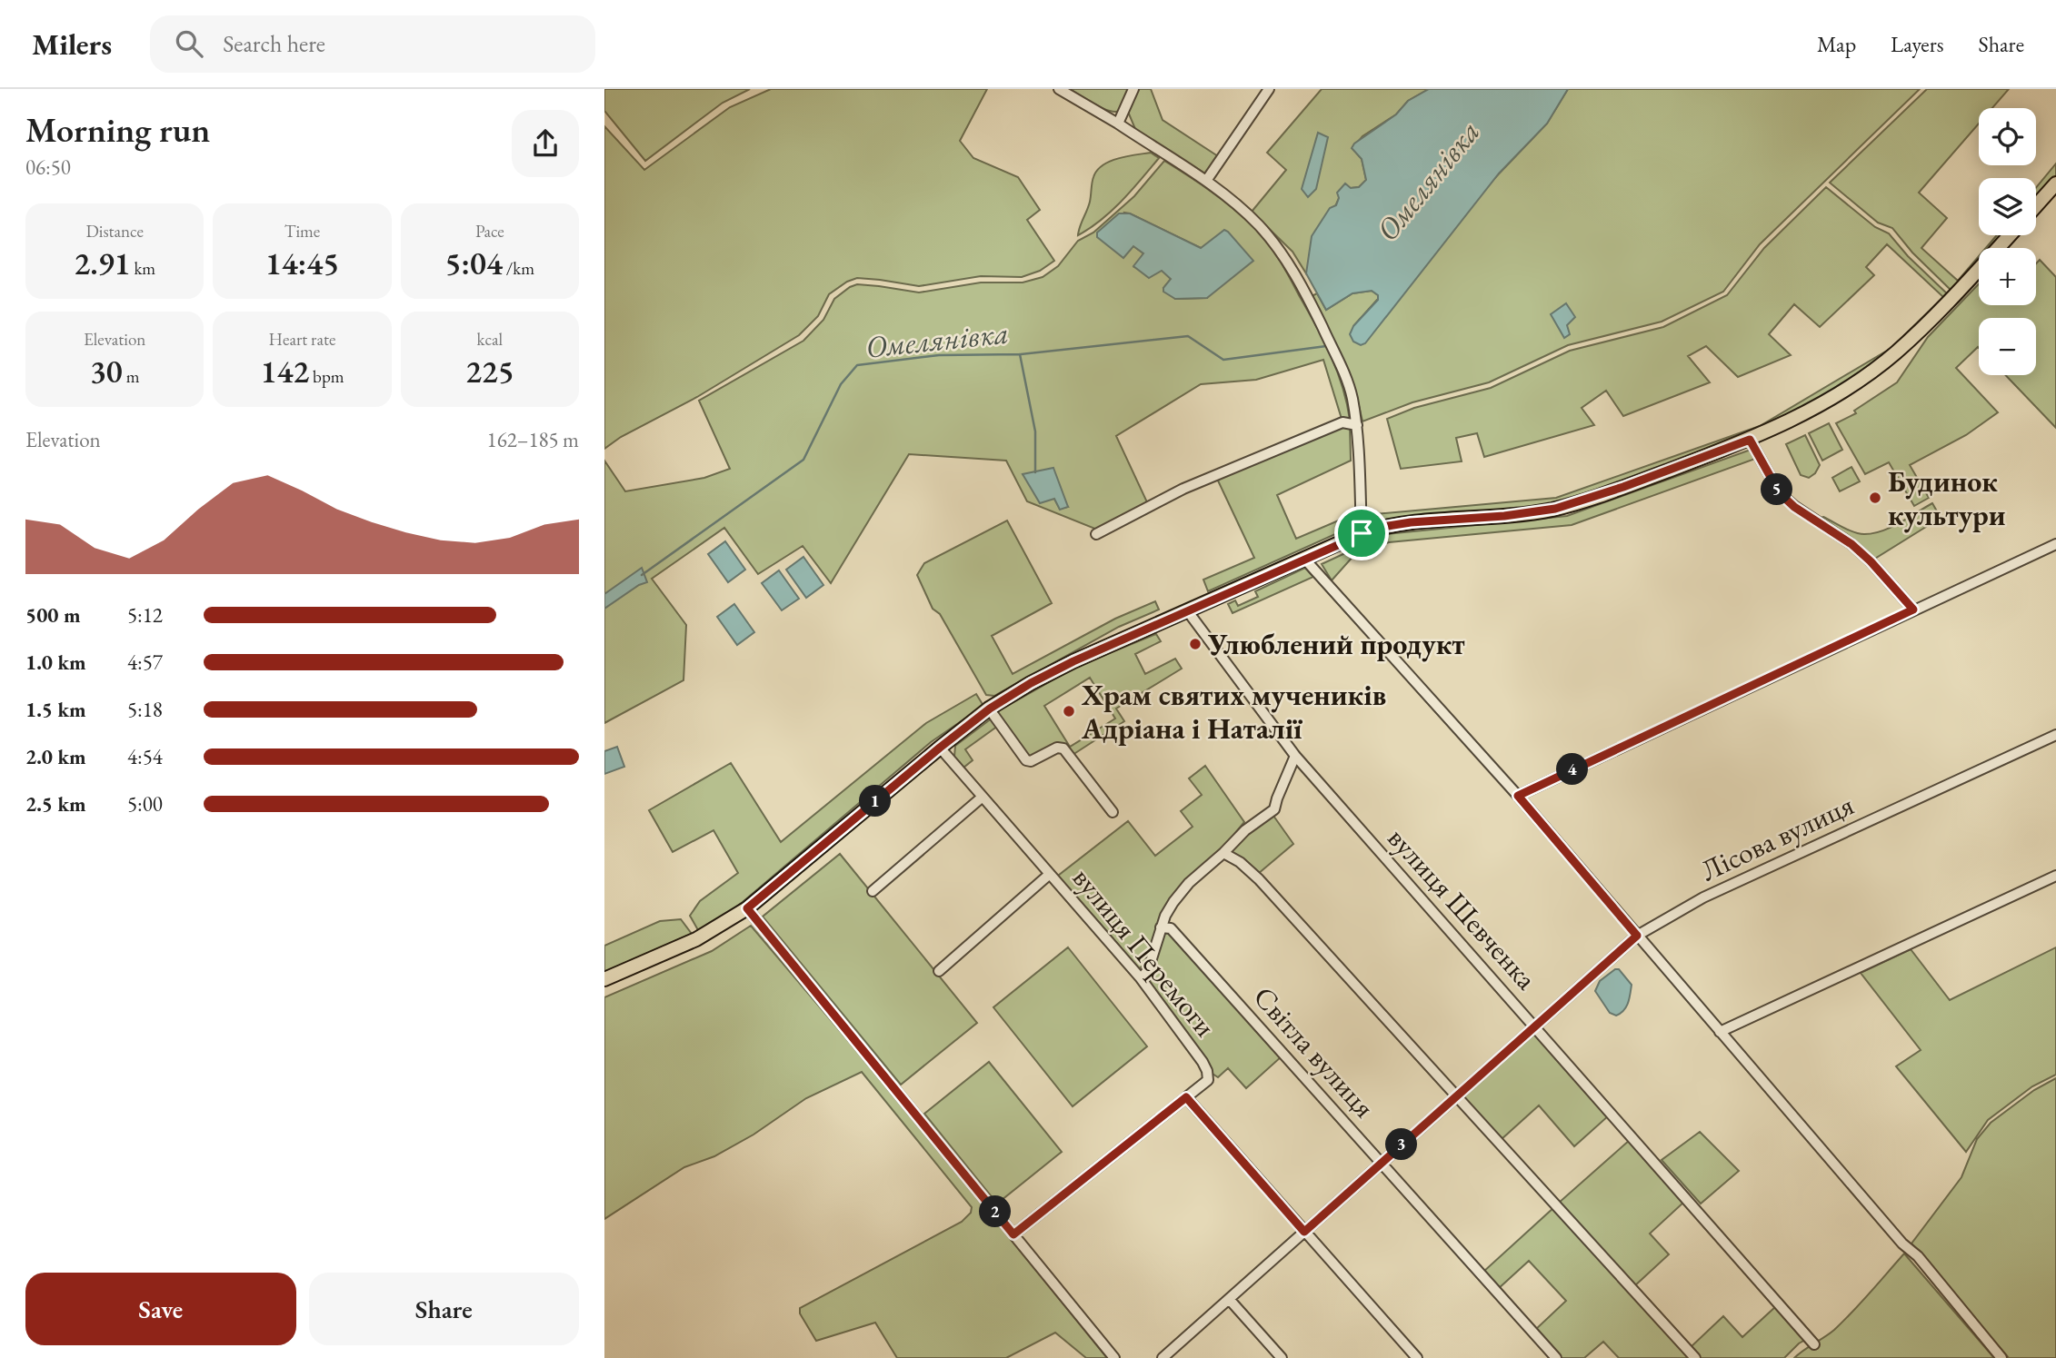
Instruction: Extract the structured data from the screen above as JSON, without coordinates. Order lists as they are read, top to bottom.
{
  "streets": {
    "street": [
      "Лісова вулиця",
      "вулиця Шевченка",
      "вулиця Перемоги",
      "Світла вулиця"
    ]
  },
  "crossings": [
    ["Лісова вулиця", "вулиця Шевченка"],
    ["Лісова вулиця", "Світла вулиця"]
  ],
  "water": ["Омелянівка"],
  "places": ["Будинок культури", "Улюблений продукт", "Храм святих мучеників Адріана і Наталії"],
  "page": {
    "header": "Milers",
    "search": "Search here",
    "nav": ["Map", "Layers", "Share"],
    "heading": ["Morning run", "06:50"],
    "map_buttons": ["+", "−"],
    "stats": [
      ["Distance", "2.91 km"],
      ["Time", "14:45"],
      ["Pace", "5:04 /km"],
      ["Elevation", "30 m"],
      ["Heart rate", "142 bpm"],
      ["kcal", "225"]
    ],
    "chart": ["Elevation", "162–185 m"],
    "pins": [
      "5",
      "4",
      "1",
      "3",
      "2"
    ],
    "list": [
      {
        "name": "500 m",
        "note": "5:12"
      },
      {
        "name": "1.0 km",
        "note": "4:57"
      },
      {
        "name": "1.5 km",
        "note": "5:18"
      },
      {
        "name": "2.0 km",
        "note": "4:54"
      },
      {
        "name": "2.5 km",
        "note": "5:00"
      }
    ],
    "buttons": ["Save", "Share"]
  }
}
